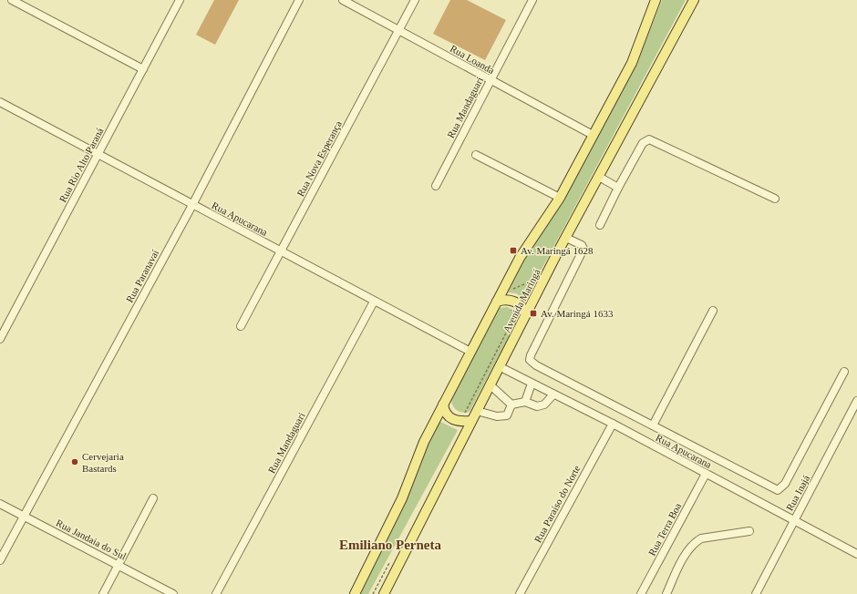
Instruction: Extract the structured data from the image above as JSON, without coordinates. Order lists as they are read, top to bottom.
{
  "streets": {
    "main road": ["Avenida Maringá"],
    "street": [
      "Rua Loanda",
      "Rua Mandaguari",
      "Rua Nova Esperança",
      "Rua Rio Alto Paraná",
      "Rua Apucarana",
      "Rua Paranavaí",
      "Rua Inajá",
      "Rua Paraíso do Norte",
      "Rua Terra Boa",
      "Rua Jandaia do Sul"
    ]
  },
  "crossings": [
    ["Rua Loanda", "Rua Mandaguari"],
    ["Rua Loanda", "Rua Nova Esperança"],
    ["Rua Mandaguari", "Rua Apucarana"],
    ["Rua Nova Esperança", "Rua Apucarana"],
    ["Rua Rio Alto Paraná", "Rua Apucarana"],
    ["Rua Apucarana", "Rua Paranavaí"],
    ["Rua Apucarana", "Avenida Maringá"],
    ["Rua Apucarana", "Rua Inajá"],
    ["Rua Apucarana", "Rua Paraíso do Norte"],
    ["Rua Apucarana", "Rua Terra Boa"],
    ["Rua Paranavaí", "Rua Jandaia do Sul"]
  ],
  "districts": ["Emiliano Perneta"],
  "places": {
    "transit": ["Av. Maringá 1628", "Av. Maringá 1633"],
    "other": ["Cervejaria Bastards"]
  }
}
